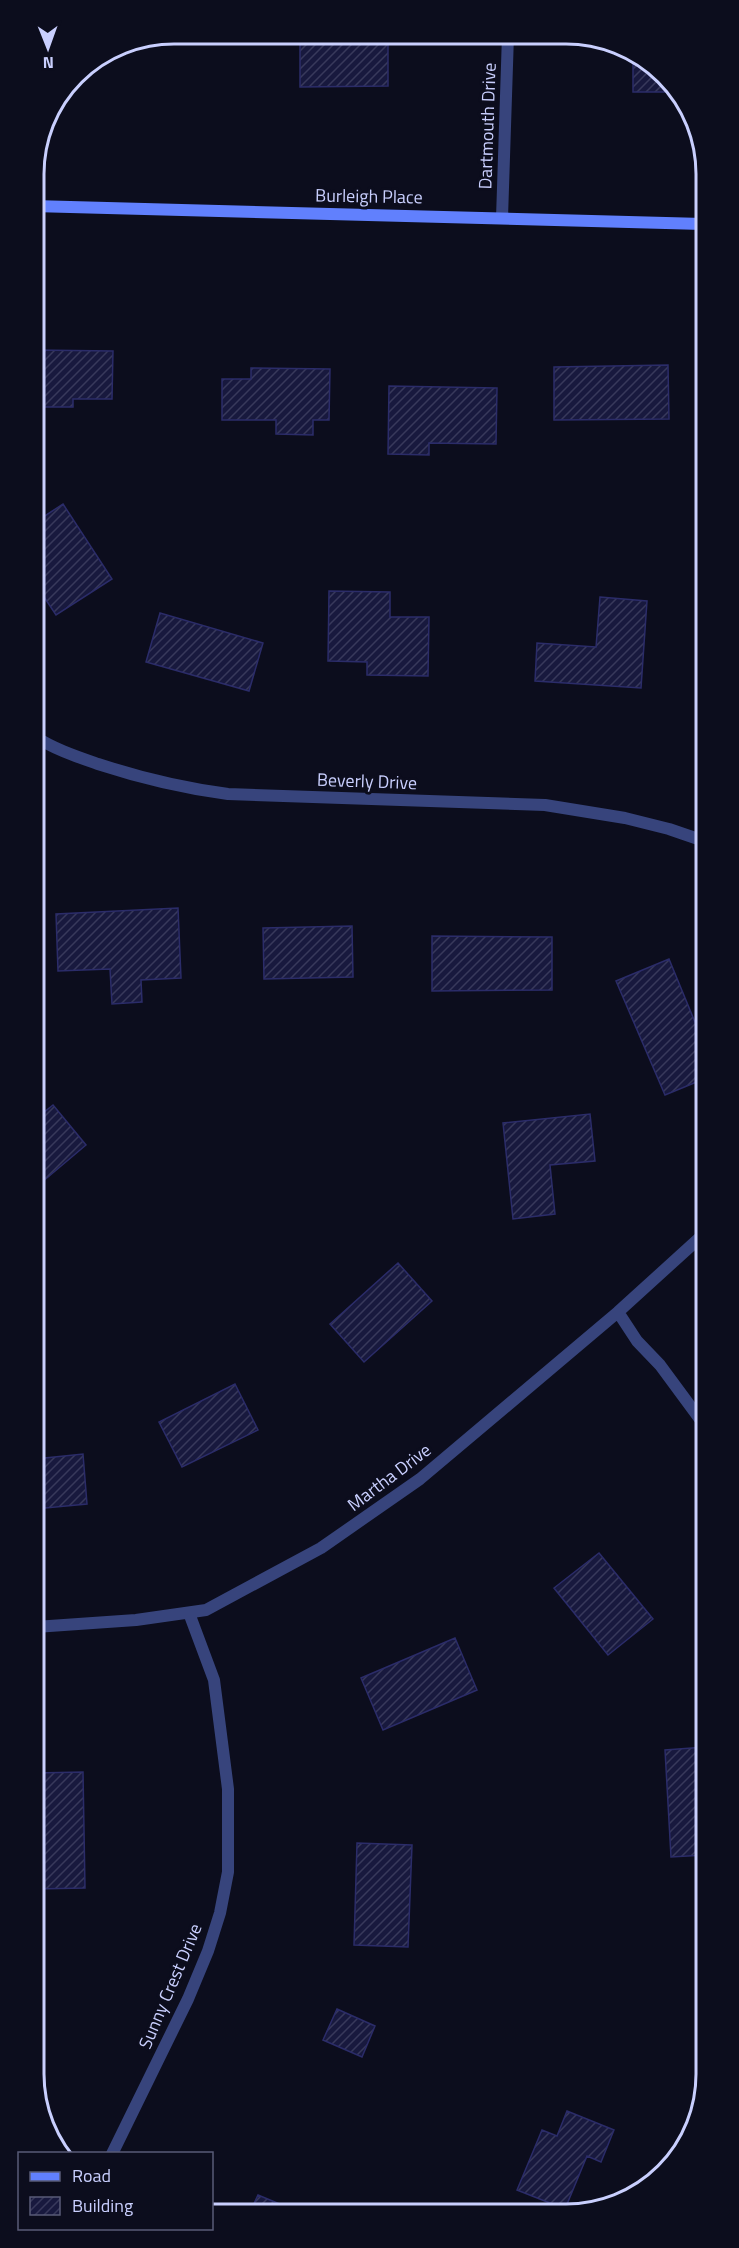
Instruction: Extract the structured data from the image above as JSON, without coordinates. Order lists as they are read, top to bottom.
{
  "streets": {
    "street": [
      "Dartmouth Drive",
      "Burleigh Place",
      "Beverly Drive",
      "Martha Drive",
      "Sunny Crest Drive"
    ]
  },
  "crossings": [
    ["Dartmouth Drive", "Burleigh Place"],
    ["Martha Drive", "Sunny Crest Drive"]
  ],
  "legend": ["Road", "Building"],
  "north": "bottom"
}
